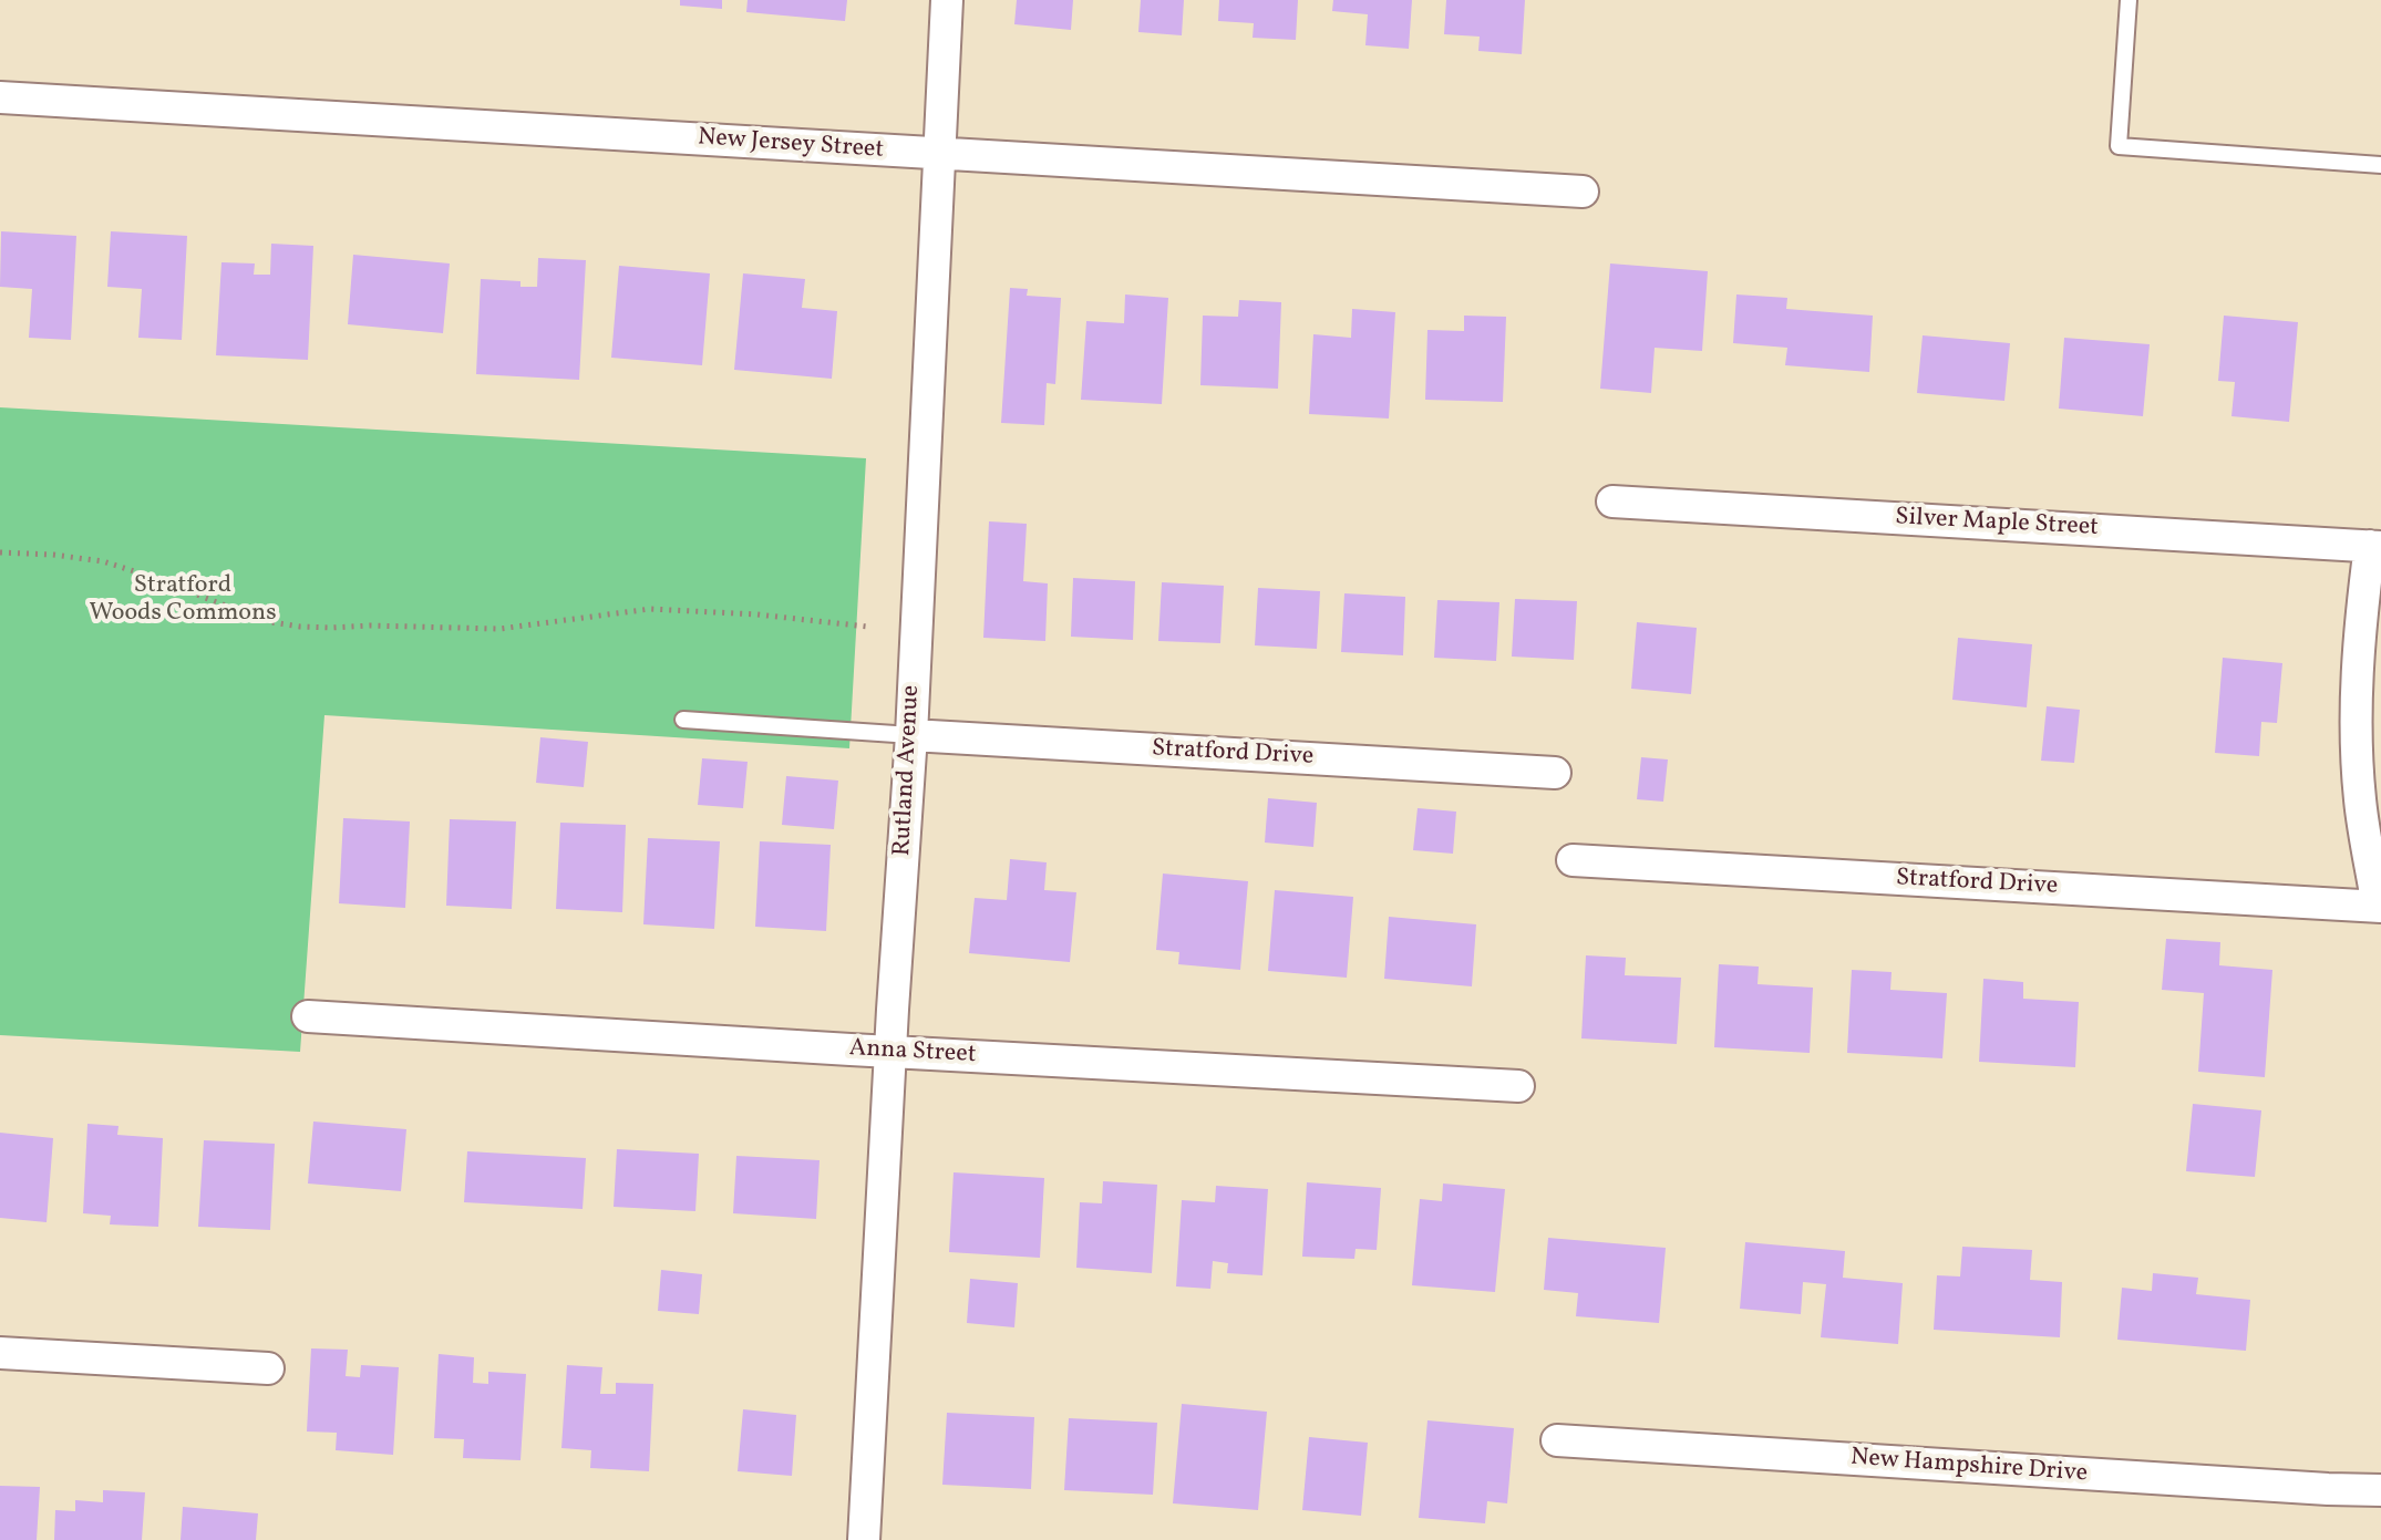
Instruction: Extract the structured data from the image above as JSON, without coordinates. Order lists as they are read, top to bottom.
{
  "streets": {
    "street": [
      "New Jersey Street",
      "Silver Maple Street",
      "Stratford Drive",
      "Rutland Avenue",
      "Anna Street",
      "New Hampshire Drive"
    ]
  },
  "crossings": [
    ["New Jersey Street", "Rutland Avenue"],
    ["Stratford Drive", "Rutland Avenue"],
    ["Rutland Avenue", "Anna Street"]
  ],
  "parks": ["Stratford Woods Commons"]
}
